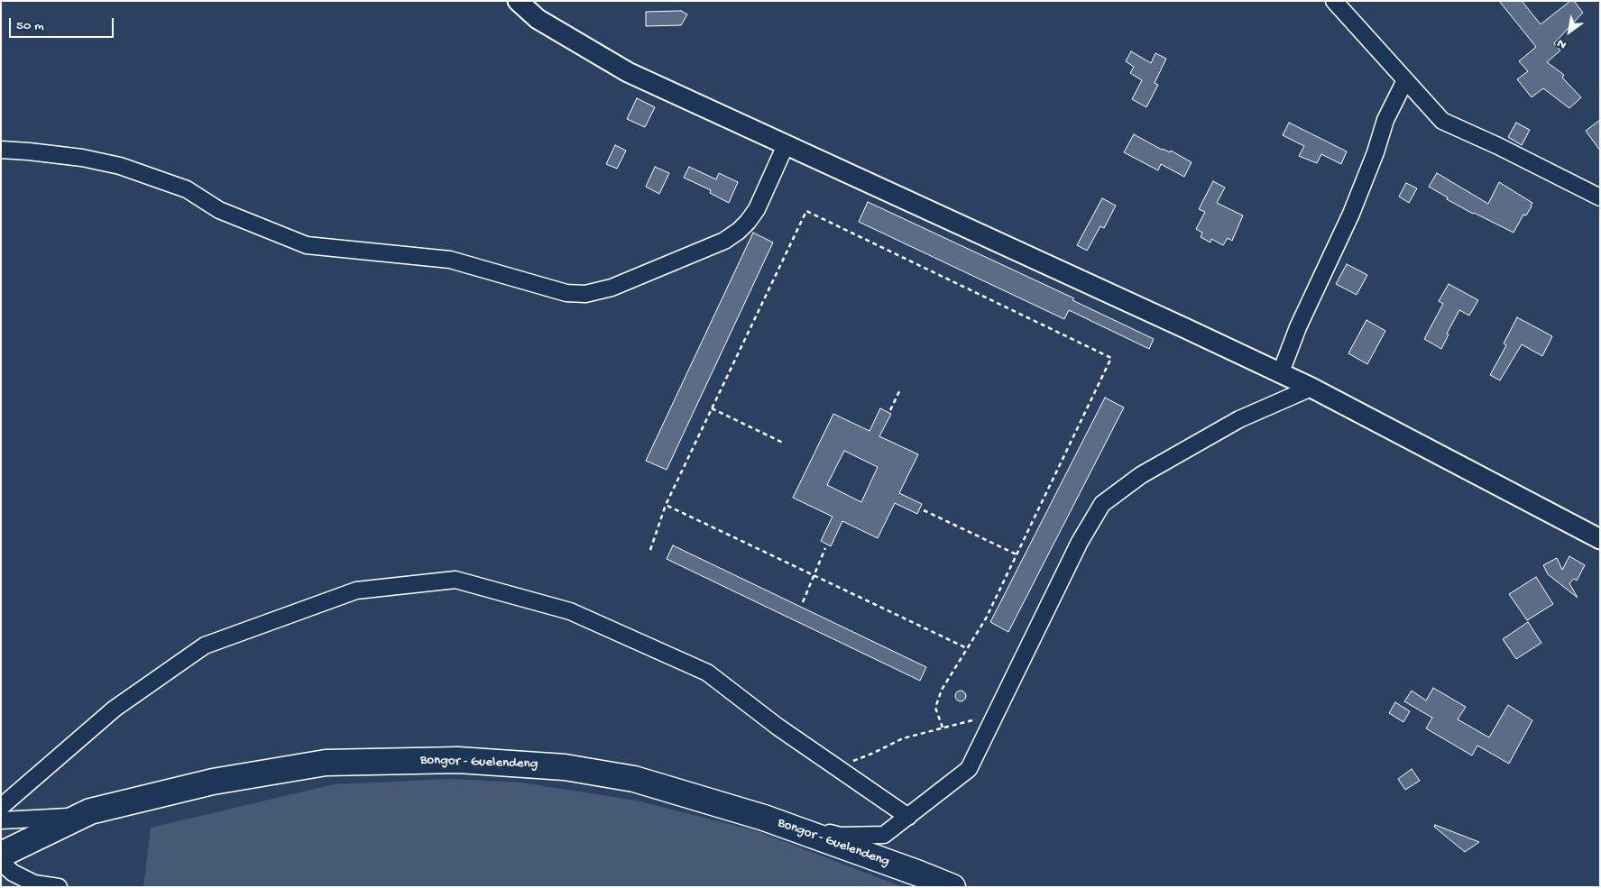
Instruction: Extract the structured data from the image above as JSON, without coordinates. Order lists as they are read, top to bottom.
{
  "streets": {
    "highway": ["Bongor - Guelendeng"]
  },
  "scale_bar": "50 m",
  "north": "bottom left"
}
